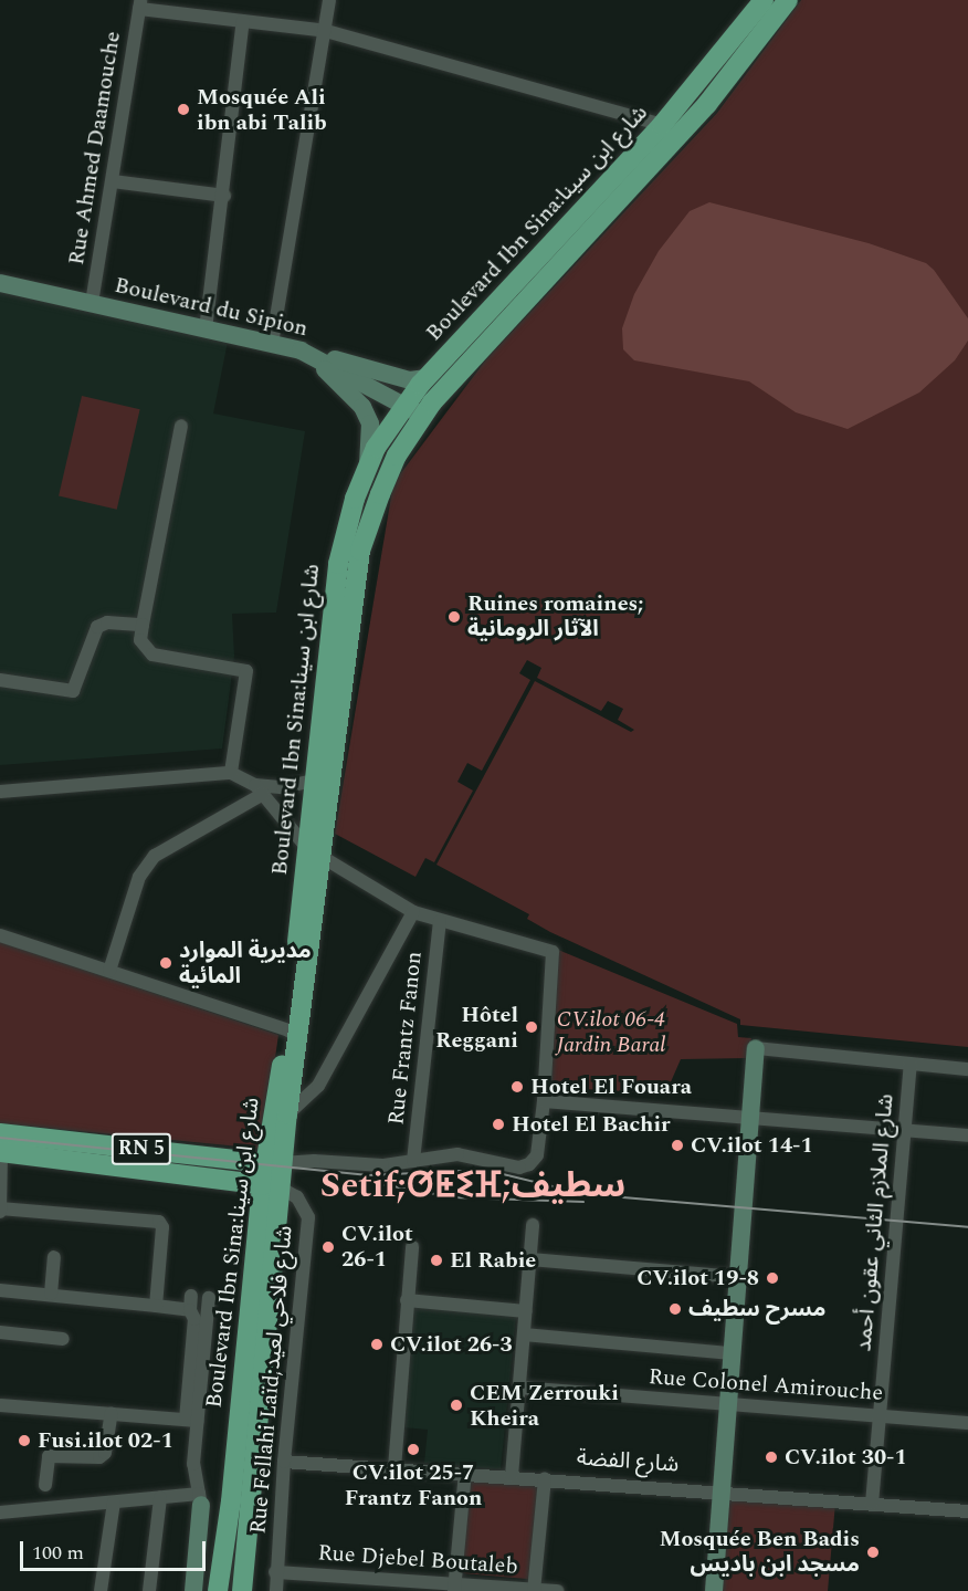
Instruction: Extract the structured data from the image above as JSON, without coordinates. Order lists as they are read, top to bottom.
{
  "streets": {
    "main road": ["Boulevard Ibn Sina:شارع ابن سينا", "Boulevard du Sipion", "RN 5"],
    "street": [
      "Rue Ahmed Daamouche",
      "Rue Frantz Fanon",
      "شارع الملازم الثاني عقون أحمد",
      "Rue Fellahi Laïd;شارع فلاحي لعيد",
      "Rue Colonel Amirouche",
      "شارع الفضة",
      "Rue Djebel Boutaleb"
    ]
  },
  "crossings": [
    ["Rue Ahmed Daamouche", "Boulevard du Sipion"],
    ["Boulevard Ibn Sina:شارع ابن سينا", "Boulevard du Sipion"],
    ["Boulevard Ibn Sina:شارع ابن سينا", "RN 5"],
    ["Boulevard Ibn Sina:شارع ابن سينا", "Rue Fellahi Laïd;شارع فلاحي لعيد"],
    ["RN 5", "Rue Fellahi Laïd;شارع فلاحي لعيد"],
    ["شارع الملازم الثاني عقون أحمد", "Rue Colonel Amirouche"],
    ["شارع الملازم الثاني عقون أحمد", "شارع الفضة"],
    ["Rue Fellahi Laïd;شارع فلاحي لعيد", "شارع الفضة"],
    ["Rue Fellahi Laïd;شارع فلاحي لعيد", "Rue Djebel Boutaleb"]
  ],
  "districts": ["Setif;ⵚⵟⵉⴼ;سطيف"],
  "parks": ["CV.ilot 06-4 Jardin Baral"],
  "places": [
    "Mosquée Ali ibn abi Talib",
    "Ruines romaines; الآثار الرومانية",
    "مديرية الموارد المائية",
    "Hôtel Reggani",
    "Hotel El Fouara",
    "Hotel El Bachir",
    "CV.ilot 14-1",
    "CV.ilot 26-1",
    "El Rabie",
    "CV.ilot 19-8",
    "مسرح سطيف",
    "CV.ilot 26-3",
    "CEM Zerrouki Kheira",
    "Fusi.ilot 02-1",
    "CV.ilot 25-7 Frantz Fanon",
    "CV.ilot 30-1",
    "Mosquée Ben Badis مسجد ابن باديس"
  ],
  "scale_bar": "100 m"
}
